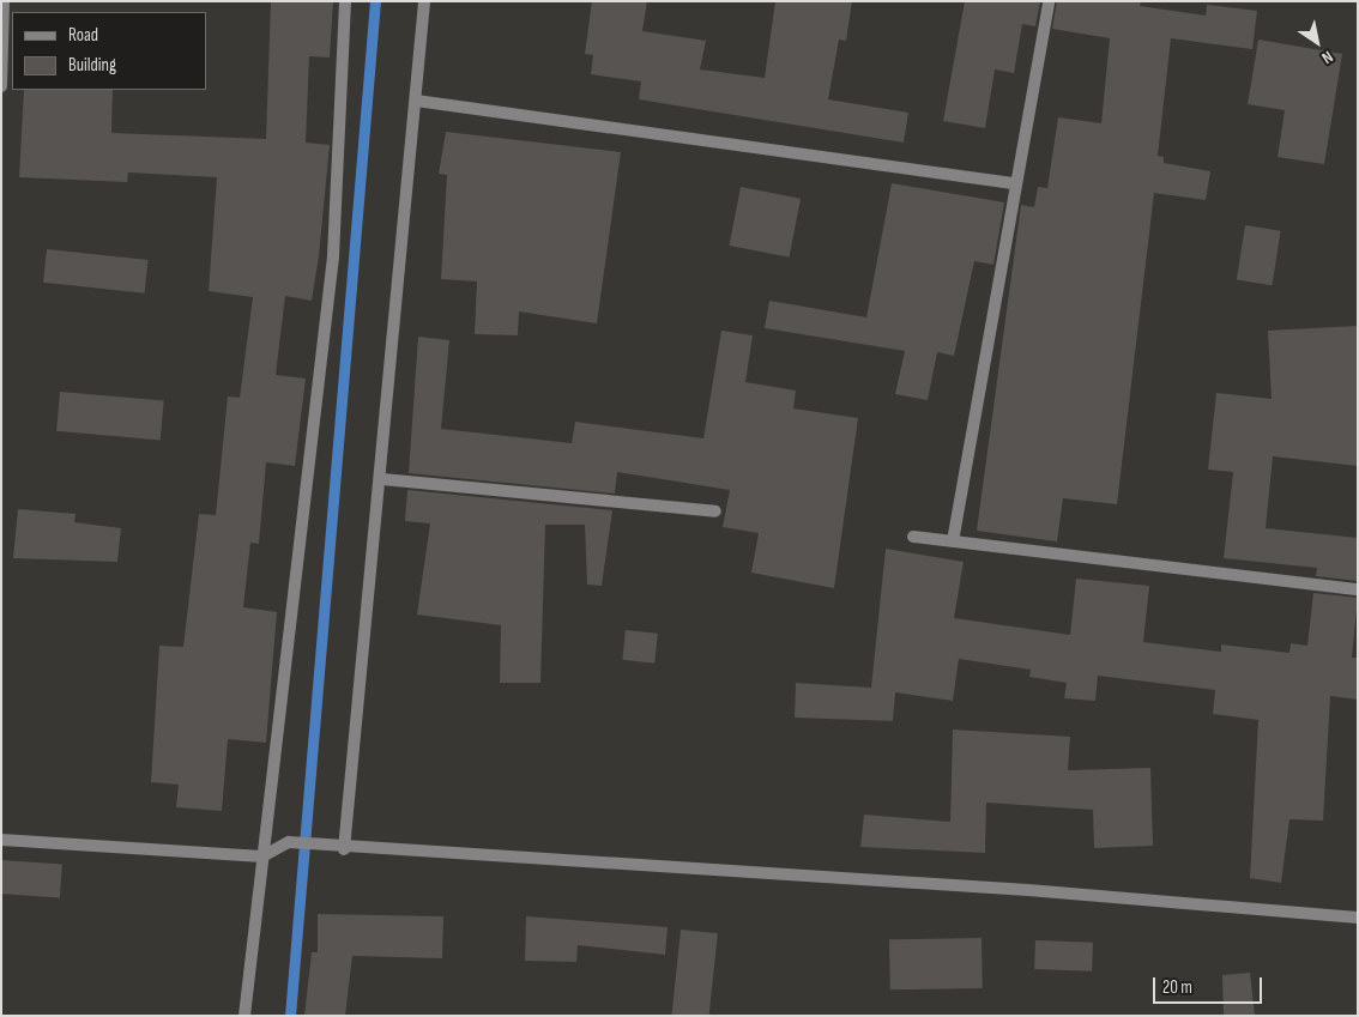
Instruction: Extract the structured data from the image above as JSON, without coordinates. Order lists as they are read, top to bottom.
{
  "legend": ["Road", "Building"],
  "scale_bar": "20 m",
  "north": "bottom right"
}
